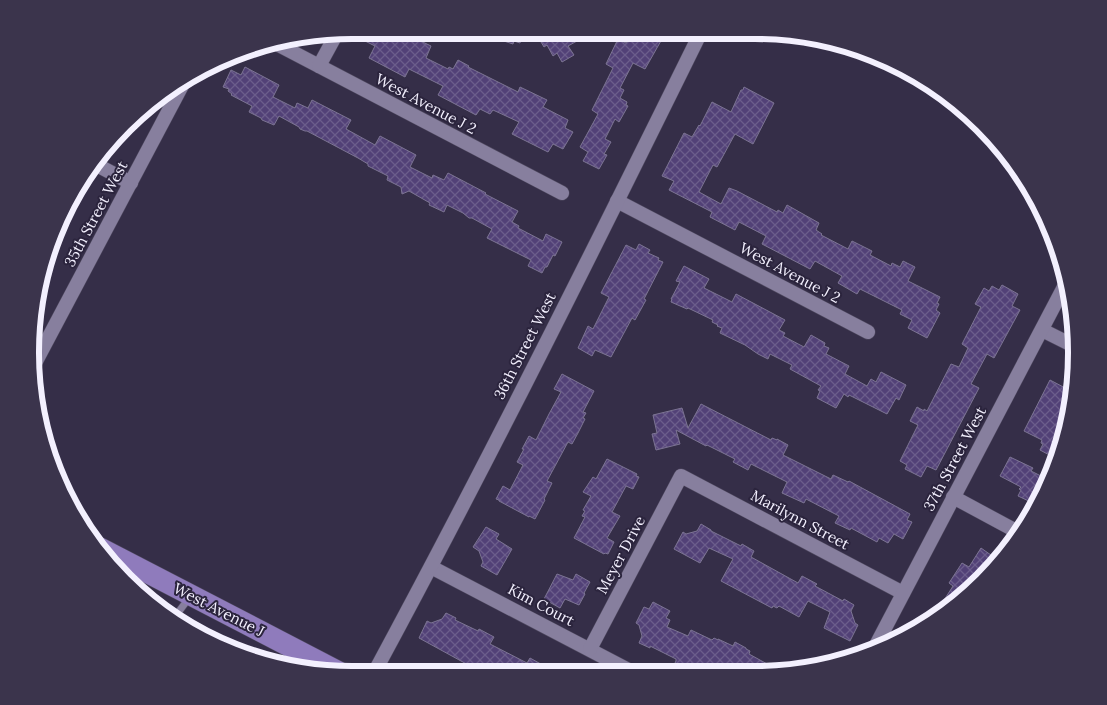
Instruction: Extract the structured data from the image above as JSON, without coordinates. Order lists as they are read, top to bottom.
{
  "streets": {
    "main road": ["West Avenue J"],
    "street": [
      "West Avenue J 2",
      "35th Street West",
      "36th Street West",
      "37th Street West",
      "Marilynn Street",
      "Meyer Drive",
      "Kim Court"
    ]
  },
  "crossings": [
    ["West Avenue J 2", "36th Street West"],
    ["36th Street West", "Kim Court"],
    ["37th Street West", "Marilynn Street"],
    ["Marilynn Street", "Meyer Drive"],
    ["Meyer Drive", "Kim Court"]
  ]
}
